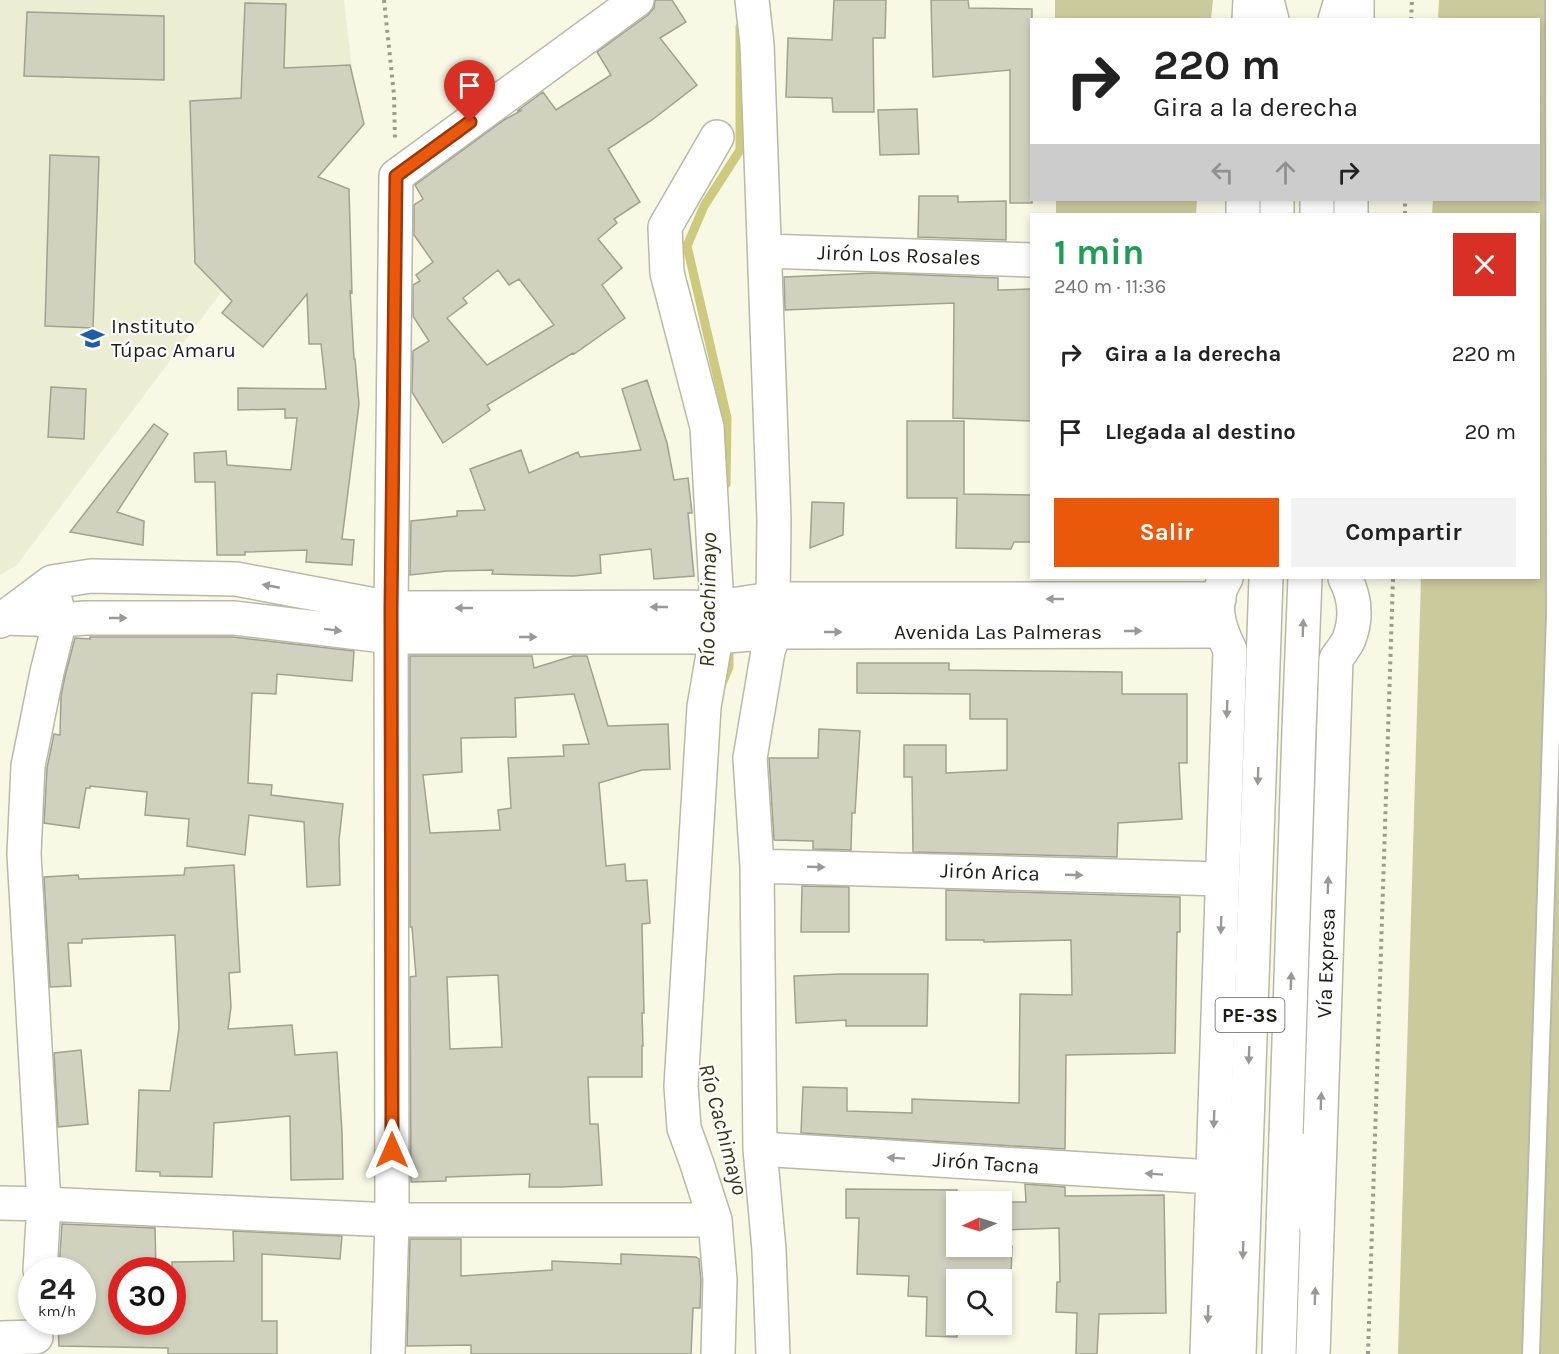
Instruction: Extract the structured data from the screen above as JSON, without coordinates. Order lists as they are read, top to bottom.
{
  "streets": {
    "street": [
      "Jirón Los Rosales",
      "Avenida Las Palmeras",
      "Jirón Arica",
      "Vía Expresa",
      "PE-3S",
      "Jirón Tacna"
    ]
  },
  "crossings": [
    ["Avenida Las Palmeras", "PE-3S"],
    ["Jirón Arica", "PE-3S"],
    ["PE-3S", "Jirón Tacna"]
  ],
  "one_way": ["Jirón Arica", "Jirón Tacna"],
  "water": ["Río Cachimayo"],
  "places": {
    "school or university": ["Instituto Túpac Amaru"]
  },
  "north": "left",
  "page": {
    "turn": ["220 m", "Gira a la derecha"],
    "heading": ["1 min", "240 m · 11:36"],
    "list": [
      {
        "name": "Gira a la derecha",
        "value": "220 m"
      },
      {
        "name": "Llegada al destino",
        "value": "20 m"
      }
    ],
    "buttons": ["Salir", "Compartir"],
    "speed": "24 km/h",
    "limit": "30"
  }
}
